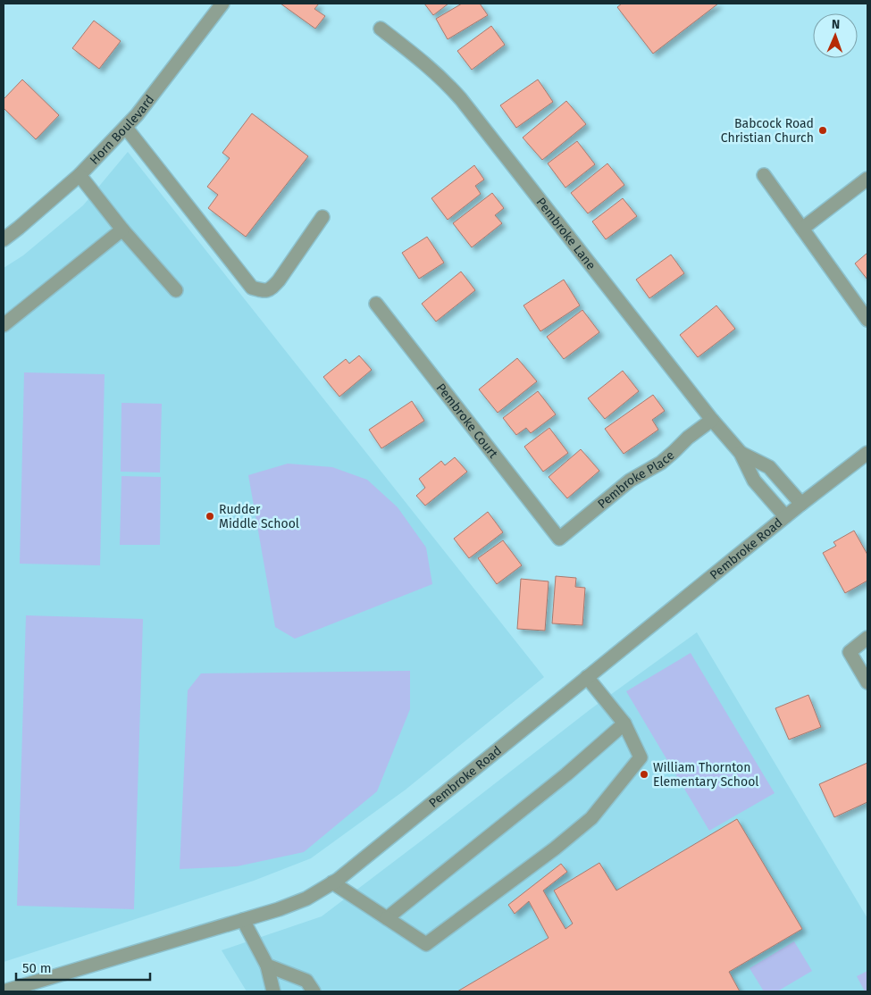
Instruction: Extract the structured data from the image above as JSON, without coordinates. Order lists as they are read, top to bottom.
{
  "streets": {
    "street": [
      "Horn Boulevard",
      "Pembroke Lane",
      "Pembroke Court",
      "Pembroke Place",
      "Pembroke Road"
    ]
  },
  "crossings": [
    ["Pembroke Lane", "Pembroke Place"],
    ["Pembroke Lane", "Pembroke Road"],
    ["Pembroke Court", "Pembroke Place"]
  ],
  "places": ["Babcock Road Christian Church", "Rudder Middle School", "William Thornton Elementary School"],
  "scale_bar": "50 m",
  "north": "top"
}
